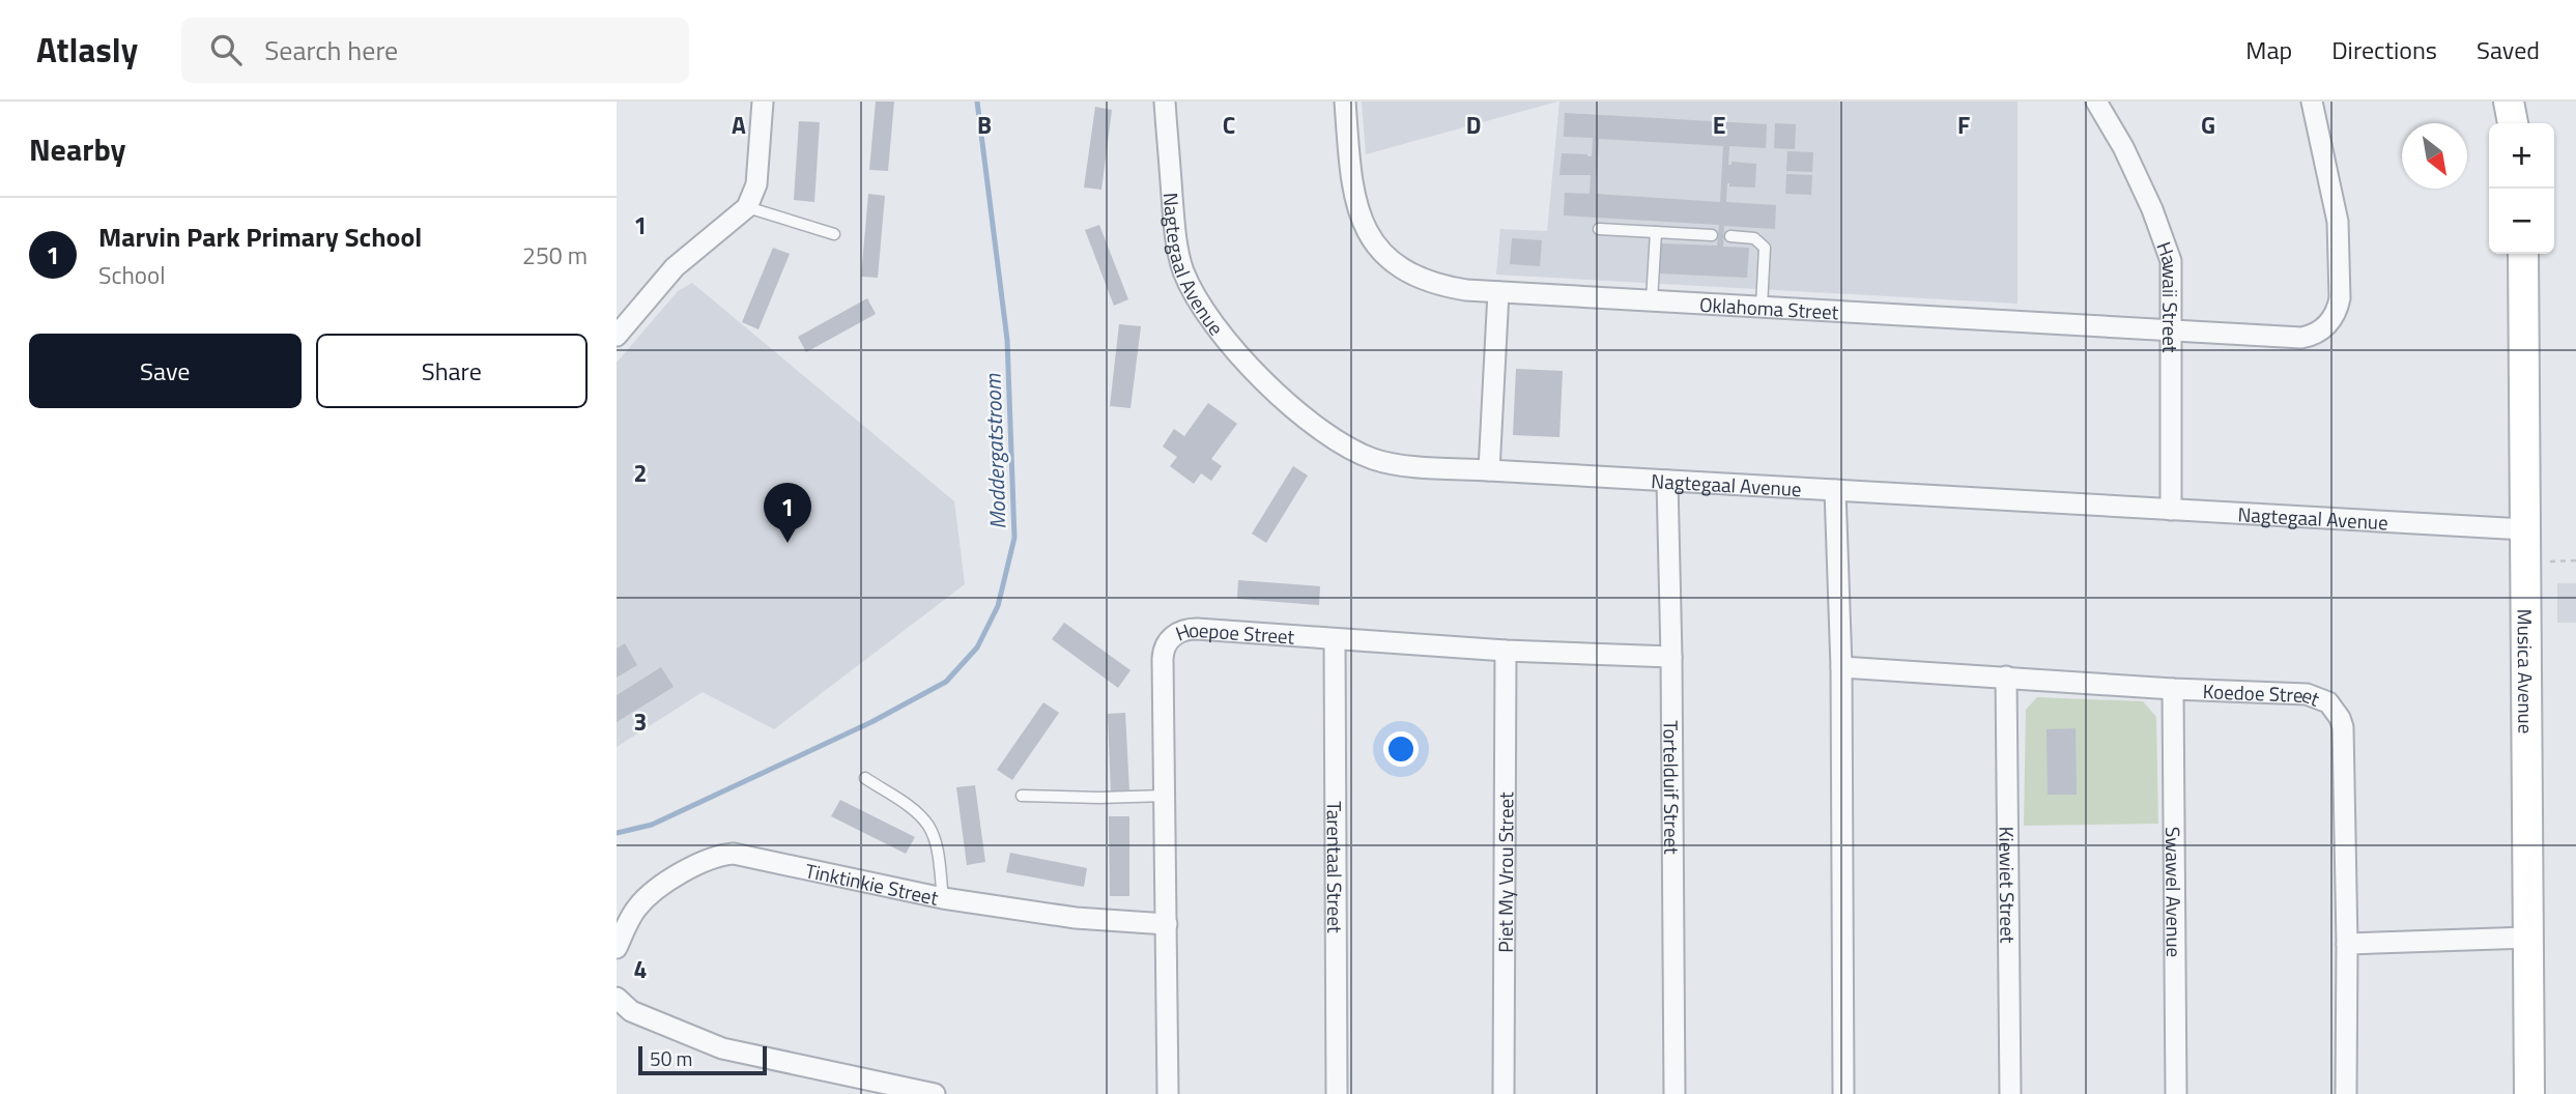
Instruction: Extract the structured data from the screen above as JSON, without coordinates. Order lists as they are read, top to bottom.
{
  "streets": {
    "street": [
      "Nagtegaal Avenue",
      "Hawaii Street",
      "Oklahoma Street",
      "Hoepoe Street",
      "Musica Avenue",
      "Koedoe Street",
      "Tortelduif Street",
      "Tarentaal Street",
      "Piet My Vrou Street",
      "Tinktinkie Street",
      "Kiewiet Street",
      "Swawel Avenue"
    ]
  },
  "crossings": [
    ["Nagtegaal Avenue", "Hawaii Street"],
    ["Nagtegaal Avenue", "Musica Avenue"],
    ["Nagtegaal Avenue", "Tortelduif Street"],
    ["Hawaii Street", "Oklahoma Street"],
    ["Hoepoe Street", "Tortelduif Street"],
    ["Hoepoe Street", "Tarentaal Street"],
    ["Hoepoe Street", "Piet My Vrou Street"],
    ["Hoepoe Street", "Tinktinkie Street"],
    ["Koedoe Street", "Kiewiet Street"],
    ["Koedoe Street", "Swawel Avenue"]
  ],
  "water": ["Moddergatstroom"],
  "scale_bar": "50 m",
  "north": "bottom right",
  "page": {
    "header": "Atlasly",
    "search": "Search here",
    "nav": ["Map", "Directions", "Saved"],
    "heading": "Nearby",
    "map_buttons": ["+", "−"],
    "list": [
      {
        "mark": "1",
        "name": "Marvin Park Primary School",
        "note": "School",
        "value": "250 m"
      }
    ],
    "buttons": ["Save", "Share"],
    "pins": "1",
    "scale": "50 m"
  },
  "grid": {
    "columns": [
      "A",
      "B",
      "C",
      "D",
      "E",
      "F",
      "G"
    ],
    "rows": [
      "1",
      "2",
      "3",
      "4"
    ]
  }
}
